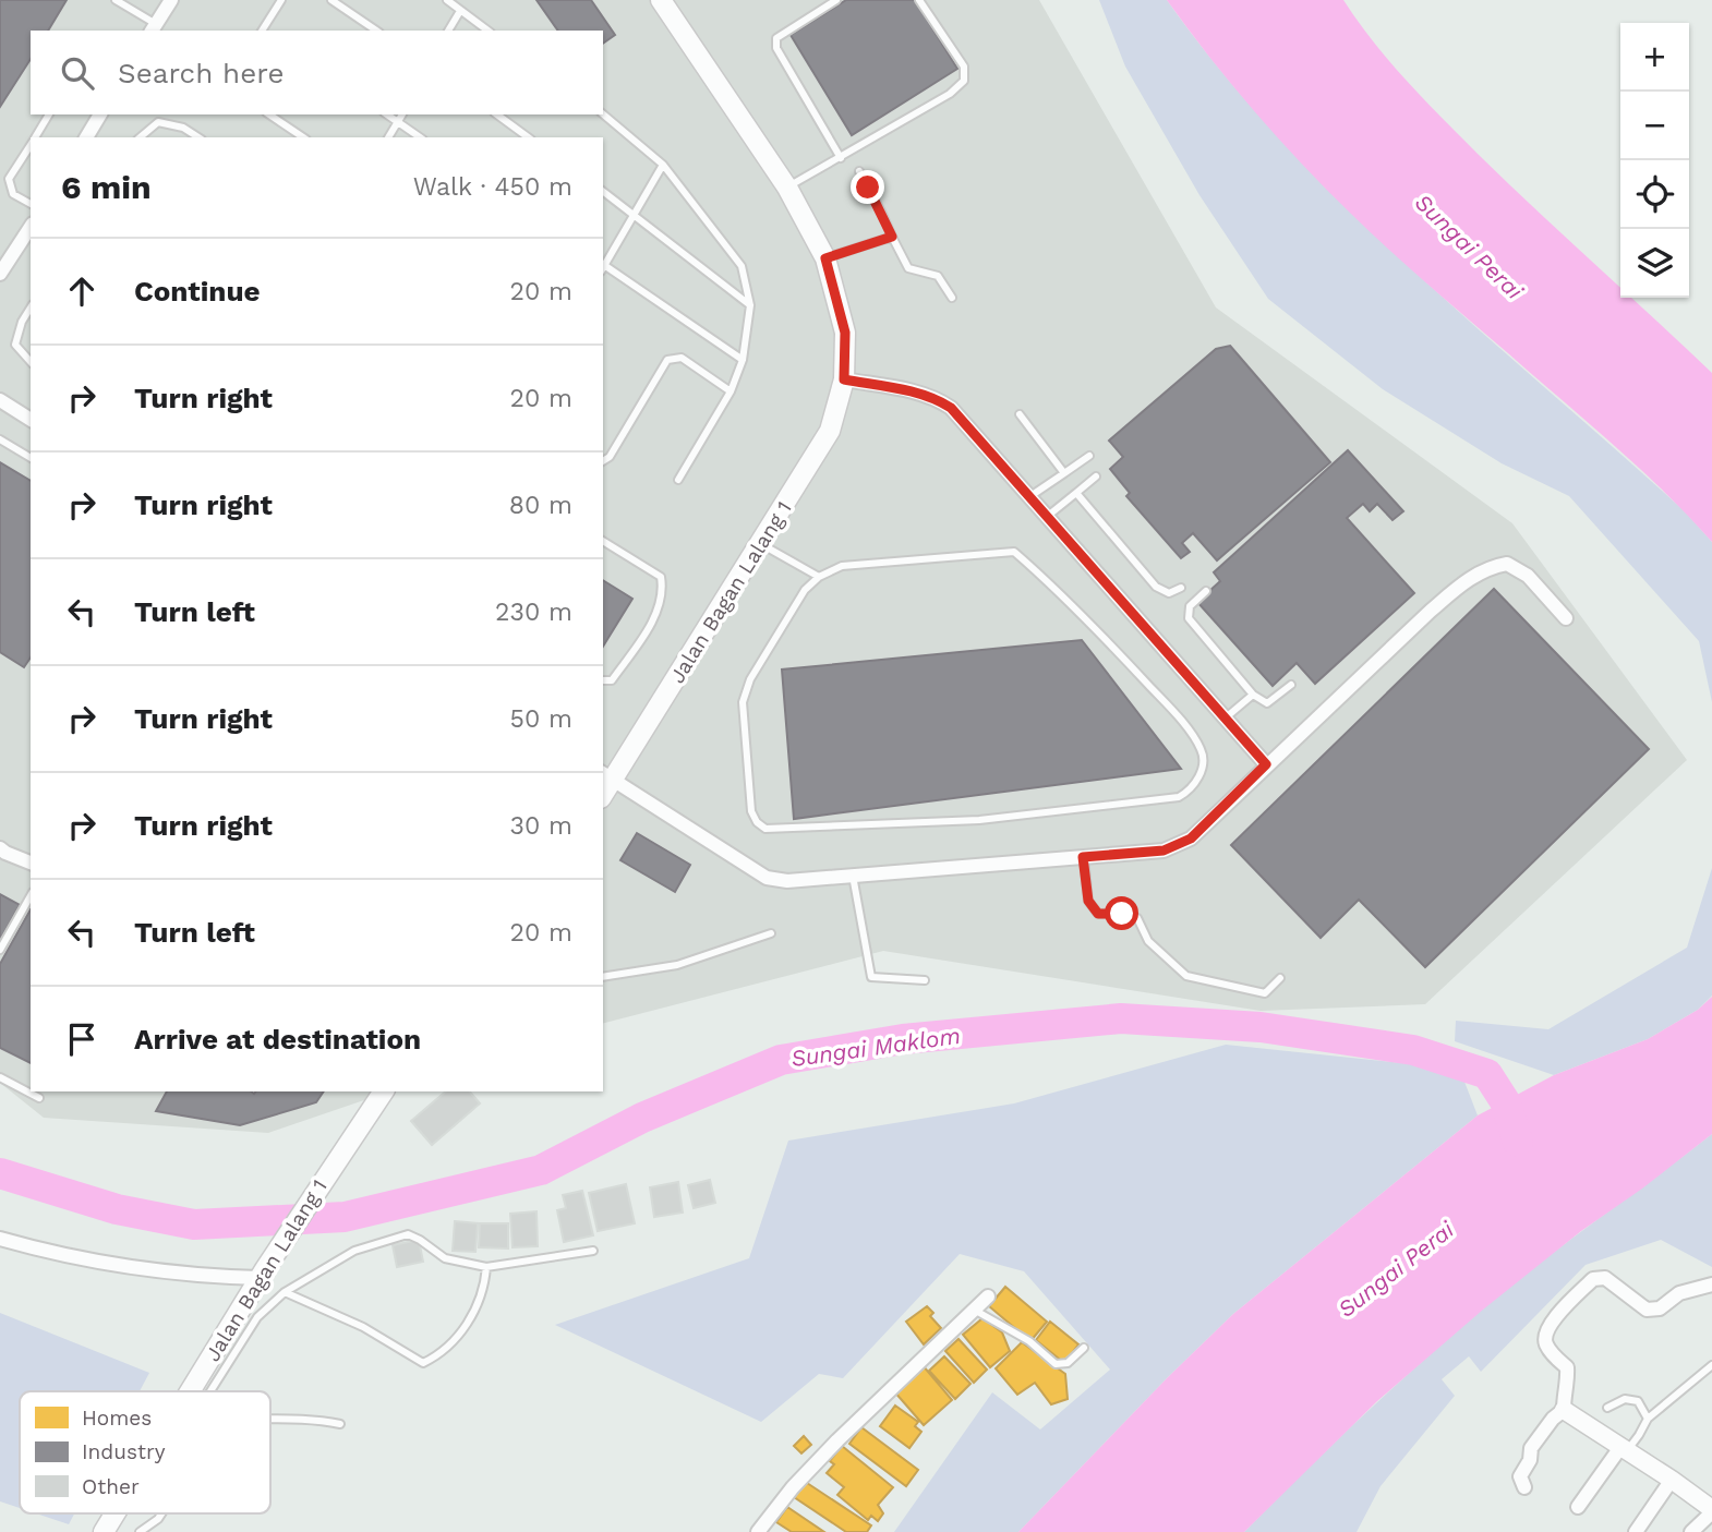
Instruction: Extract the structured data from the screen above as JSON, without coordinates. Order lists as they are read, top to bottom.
{
  "streets": {
    "main road": ["Jalan Bagan Lalang 1"]
  },
  "water": ["Sungai Perai", "Sungai Maklom"],
  "legend": ["Homes", "Industry", "Other"],
  "page": {
    "map_buttons": ["+", "−"],
    "search": "Search here",
    "heading": ["6 min", "Walk · 450 m"],
    "list": [
      ["Continue", "20 m"],
      ["Turn right", "20 m"],
      ["Turn right", "80 m"],
      ["Turn left", "230 m"],
      ["Turn right", "50 m"],
      ["Turn right", "30 m"],
      ["Turn left", "20 m"],
      "Arrive at destination"
    ]
  }
}
